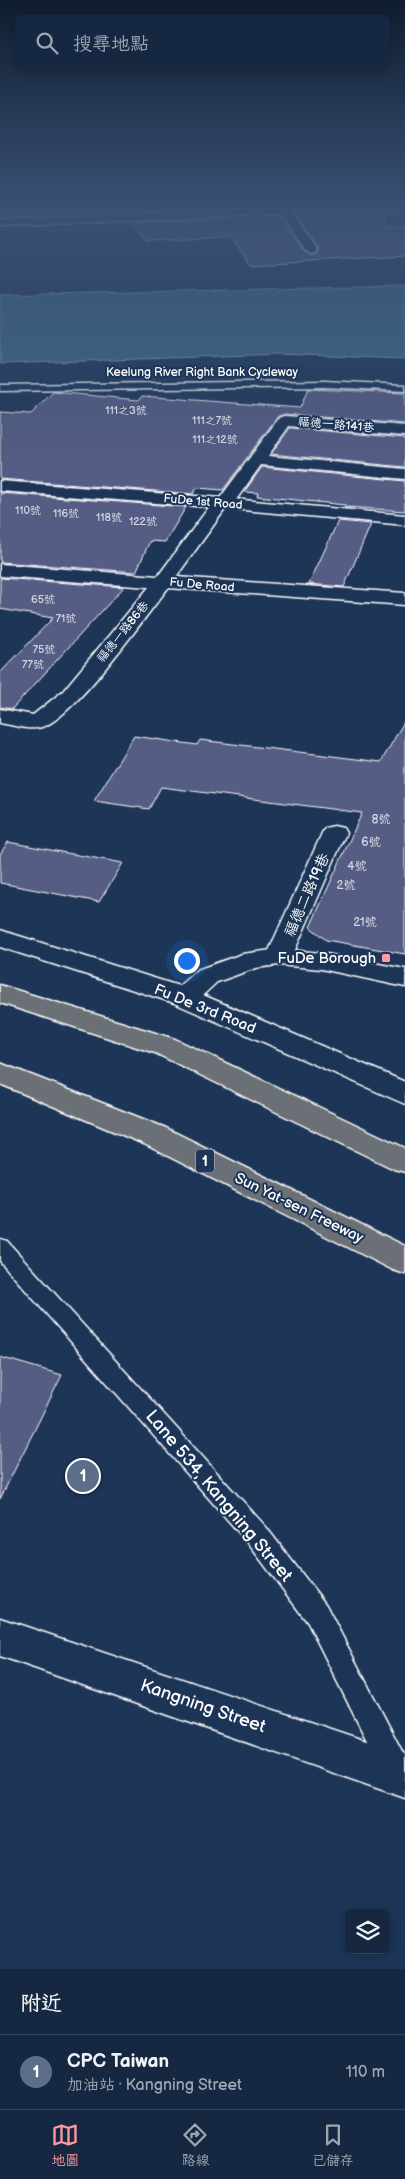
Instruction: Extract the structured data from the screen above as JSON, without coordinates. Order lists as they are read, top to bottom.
{
  "streets": {
    "highway": ["1", "Sun Yat-sen Freeway"],
    "street": [
      "福德一路141巷",
      "FuDe 1st Road",
      "Fu De Road",
      "福德一路86巷",
      "福德二路19巷",
      "Fu De 3rd Road",
      "Kangning Street"
    ],
    "lane": ["Keelung River Right Bank Cycleway", "Lane 534, Kangning Street"]
  },
  "crossings": [
    ["福德一路141巷", "FuDe 1st Road"],
    ["福德一路141巷", "福德一路86巷"],
    ["FuDe 1st Road", "福德一路86巷"],
    ["Fu De Road", "福德一路86巷"],
    ["Lane 534, Kangning Street", "Kangning Street"]
  ],
  "places": {
    "transit": ["FuDe Borough"]
  },
  "house_numbers": [
    "111之3號",
    "111之7號",
    "111之12號",
    "110號",
    "116號",
    "118號",
    "122號",
    "65號",
    "71號",
    "75號",
    "77號",
    "8號",
    "6號",
    "4號",
    "2號",
    "21號"
  ],
  "page": {
    "search": "搜尋地點",
    "pins": "1",
    "heading": "附近",
    "list": [
      {
        "mark": "1",
        "name": "CPC Taiwan",
        "note": "加油站 · Kangning Street",
        "value": "110 m"
      }
    ],
    "nav": ["地圖", "路線", "已儲存"]
  }
}
